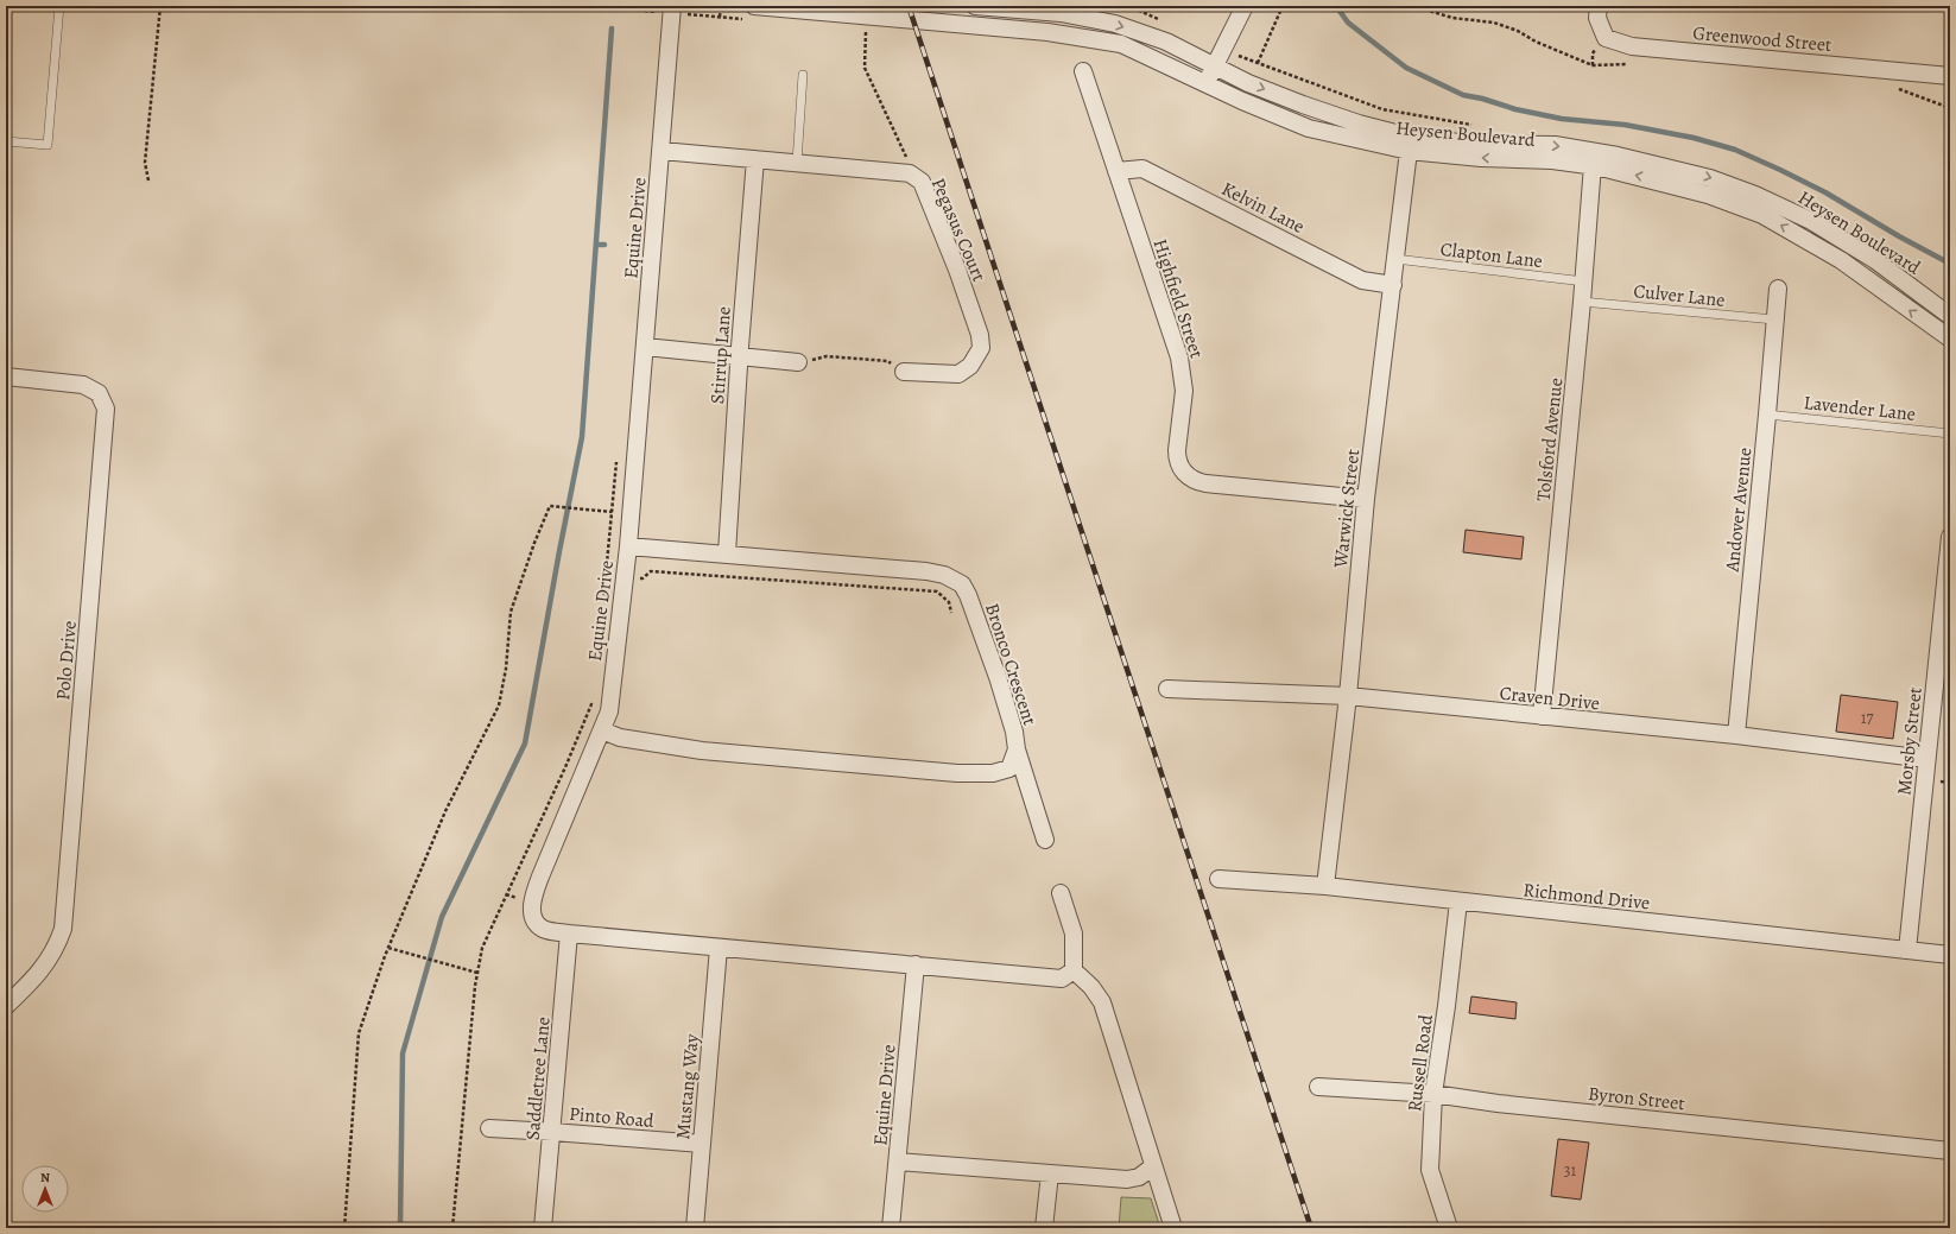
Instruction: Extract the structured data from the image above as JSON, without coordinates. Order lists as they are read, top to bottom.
{
  "streets": {
    "street": [
      "Greenwood Street",
      "Heysen Boulevard",
      "Kelvin Lane",
      "Equine Drive",
      "Pegasus Court",
      "Highfield Street",
      "Stirrup Lane",
      "Tolsford Avenue",
      "Warwick Street",
      "Andover Avenue",
      "Polo Drive",
      "Bronco Crescent",
      "Craven Drive",
      "Morsby Street",
      "Richmond Drive",
      "Russell Road",
      "Saddletree Lane",
      "Mustang Way",
      "Byron Street",
      "Pinto Road"
    ],
    "lane": ["Clapton Lane", "Culver Lane", "Lavender Lane"]
  },
  "crossings": [
    ["Heysen Boulevard", "Tolsford Avenue"],
    ["Heysen Boulevard", "Warwick Street"],
    ["Kelvin Lane", "Highfield Street"],
    ["Kelvin Lane", "Warwick Street"],
    ["Equine Drive", "Pegasus Court"],
    ["Equine Drive", "Bronco Crescent"],
    ["Equine Drive", "Saddletree Lane"],
    ["Equine Drive", "Mustang Way"],
    ["Pegasus Court", "Stirrup Lane"],
    ["Clapton Lane", "Tolsford Avenue"],
    ["Clapton Lane", "Warwick Street"],
    ["Culver Lane", "Tolsford Avenue"],
    ["Culver Lane", "Andover Avenue"],
    ["Highfield Street", "Warwick Street"],
    ["Stirrup Lane", "Bronco Crescent"],
    ["Lavender Lane", "Andover Avenue"],
    ["Tolsford Avenue", "Craven Drive"],
    ["Warwick Street", "Craven Drive"],
    ["Warwick Street", "Richmond Drive"],
    ["Andover Avenue", "Craven Drive"],
    ["Craven Drive", "Morsby Street"],
    ["Morsby Street", "Richmond Drive"],
    ["Richmond Drive", "Russell Road"],
    ["Russell Road", "Byron Street"],
    ["Saddletree Lane", "Pinto Road"],
    ["Mustang Way", "Pinto Road"]
  ],
  "house_numbers": ["17", "31"],
  "north": "top"
}
